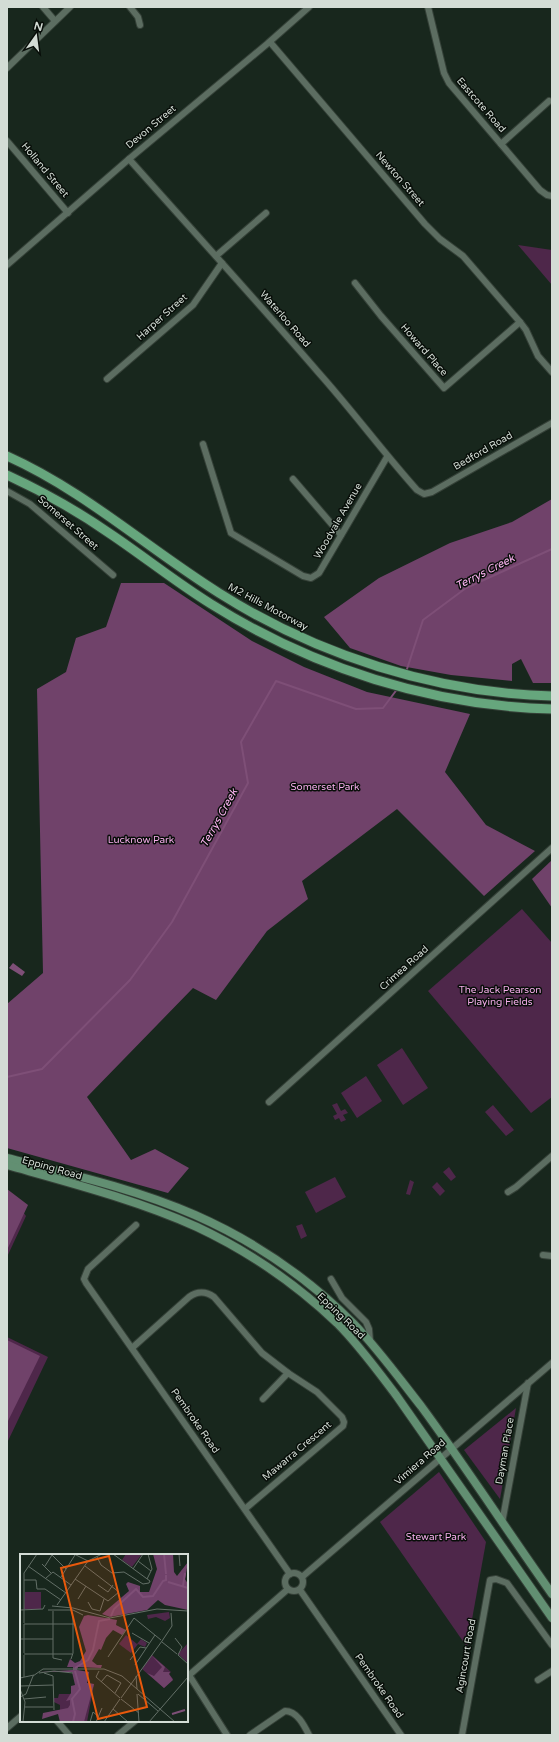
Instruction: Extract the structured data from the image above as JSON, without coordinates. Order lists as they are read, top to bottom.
{
  "streets": {
    "highway": ["M2 Hills Motorway"],
    "main road": ["Epping Road"],
    "street": [
      "Eastcote Road",
      "Devon Street",
      "Holland Street",
      "Newton Street",
      "Harper Street",
      "Waterloo Road",
      "Howard Place",
      "Bedford Road",
      "Woodvale Avenue",
      "Somerset Street",
      "Crimea Road",
      "Pembroke Road",
      "Mawarra Crescent",
      "Dayman Place",
      "Vimiera Road",
      "Agincourt Road"
    ]
  },
  "crossings": [
    ["Devon Street", "Holland Street"],
    ["Devon Street", "Newton Street"],
    ["Devon Street", "Waterloo Road"],
    ["Newton Street", "Howard Place"],
    ["Harper Street", "Waterloo Road"],
    ["Waterloo Road", "Bedford Road"],
    ["Waterloo Road", "Woodvale Avenue"],
    ["Epping Road", "Dayman Place"],
    ["Epping Road", "Vimiera Road"],
    ["Pembroke Road", "Mawarra Crescent"],
    ["Pembroke Road", "Vimiera Road"],
    ["Dayman Place", "Vimiera Road"]
  ],
  "water": ["Terrys Creek"],
  "parks": [
    "Somerset Park",
    "Lucknow Park",
    "The Jack Pearson Playing Fields",
    "Stewart Park"
  ],
  "north": "top"
}
